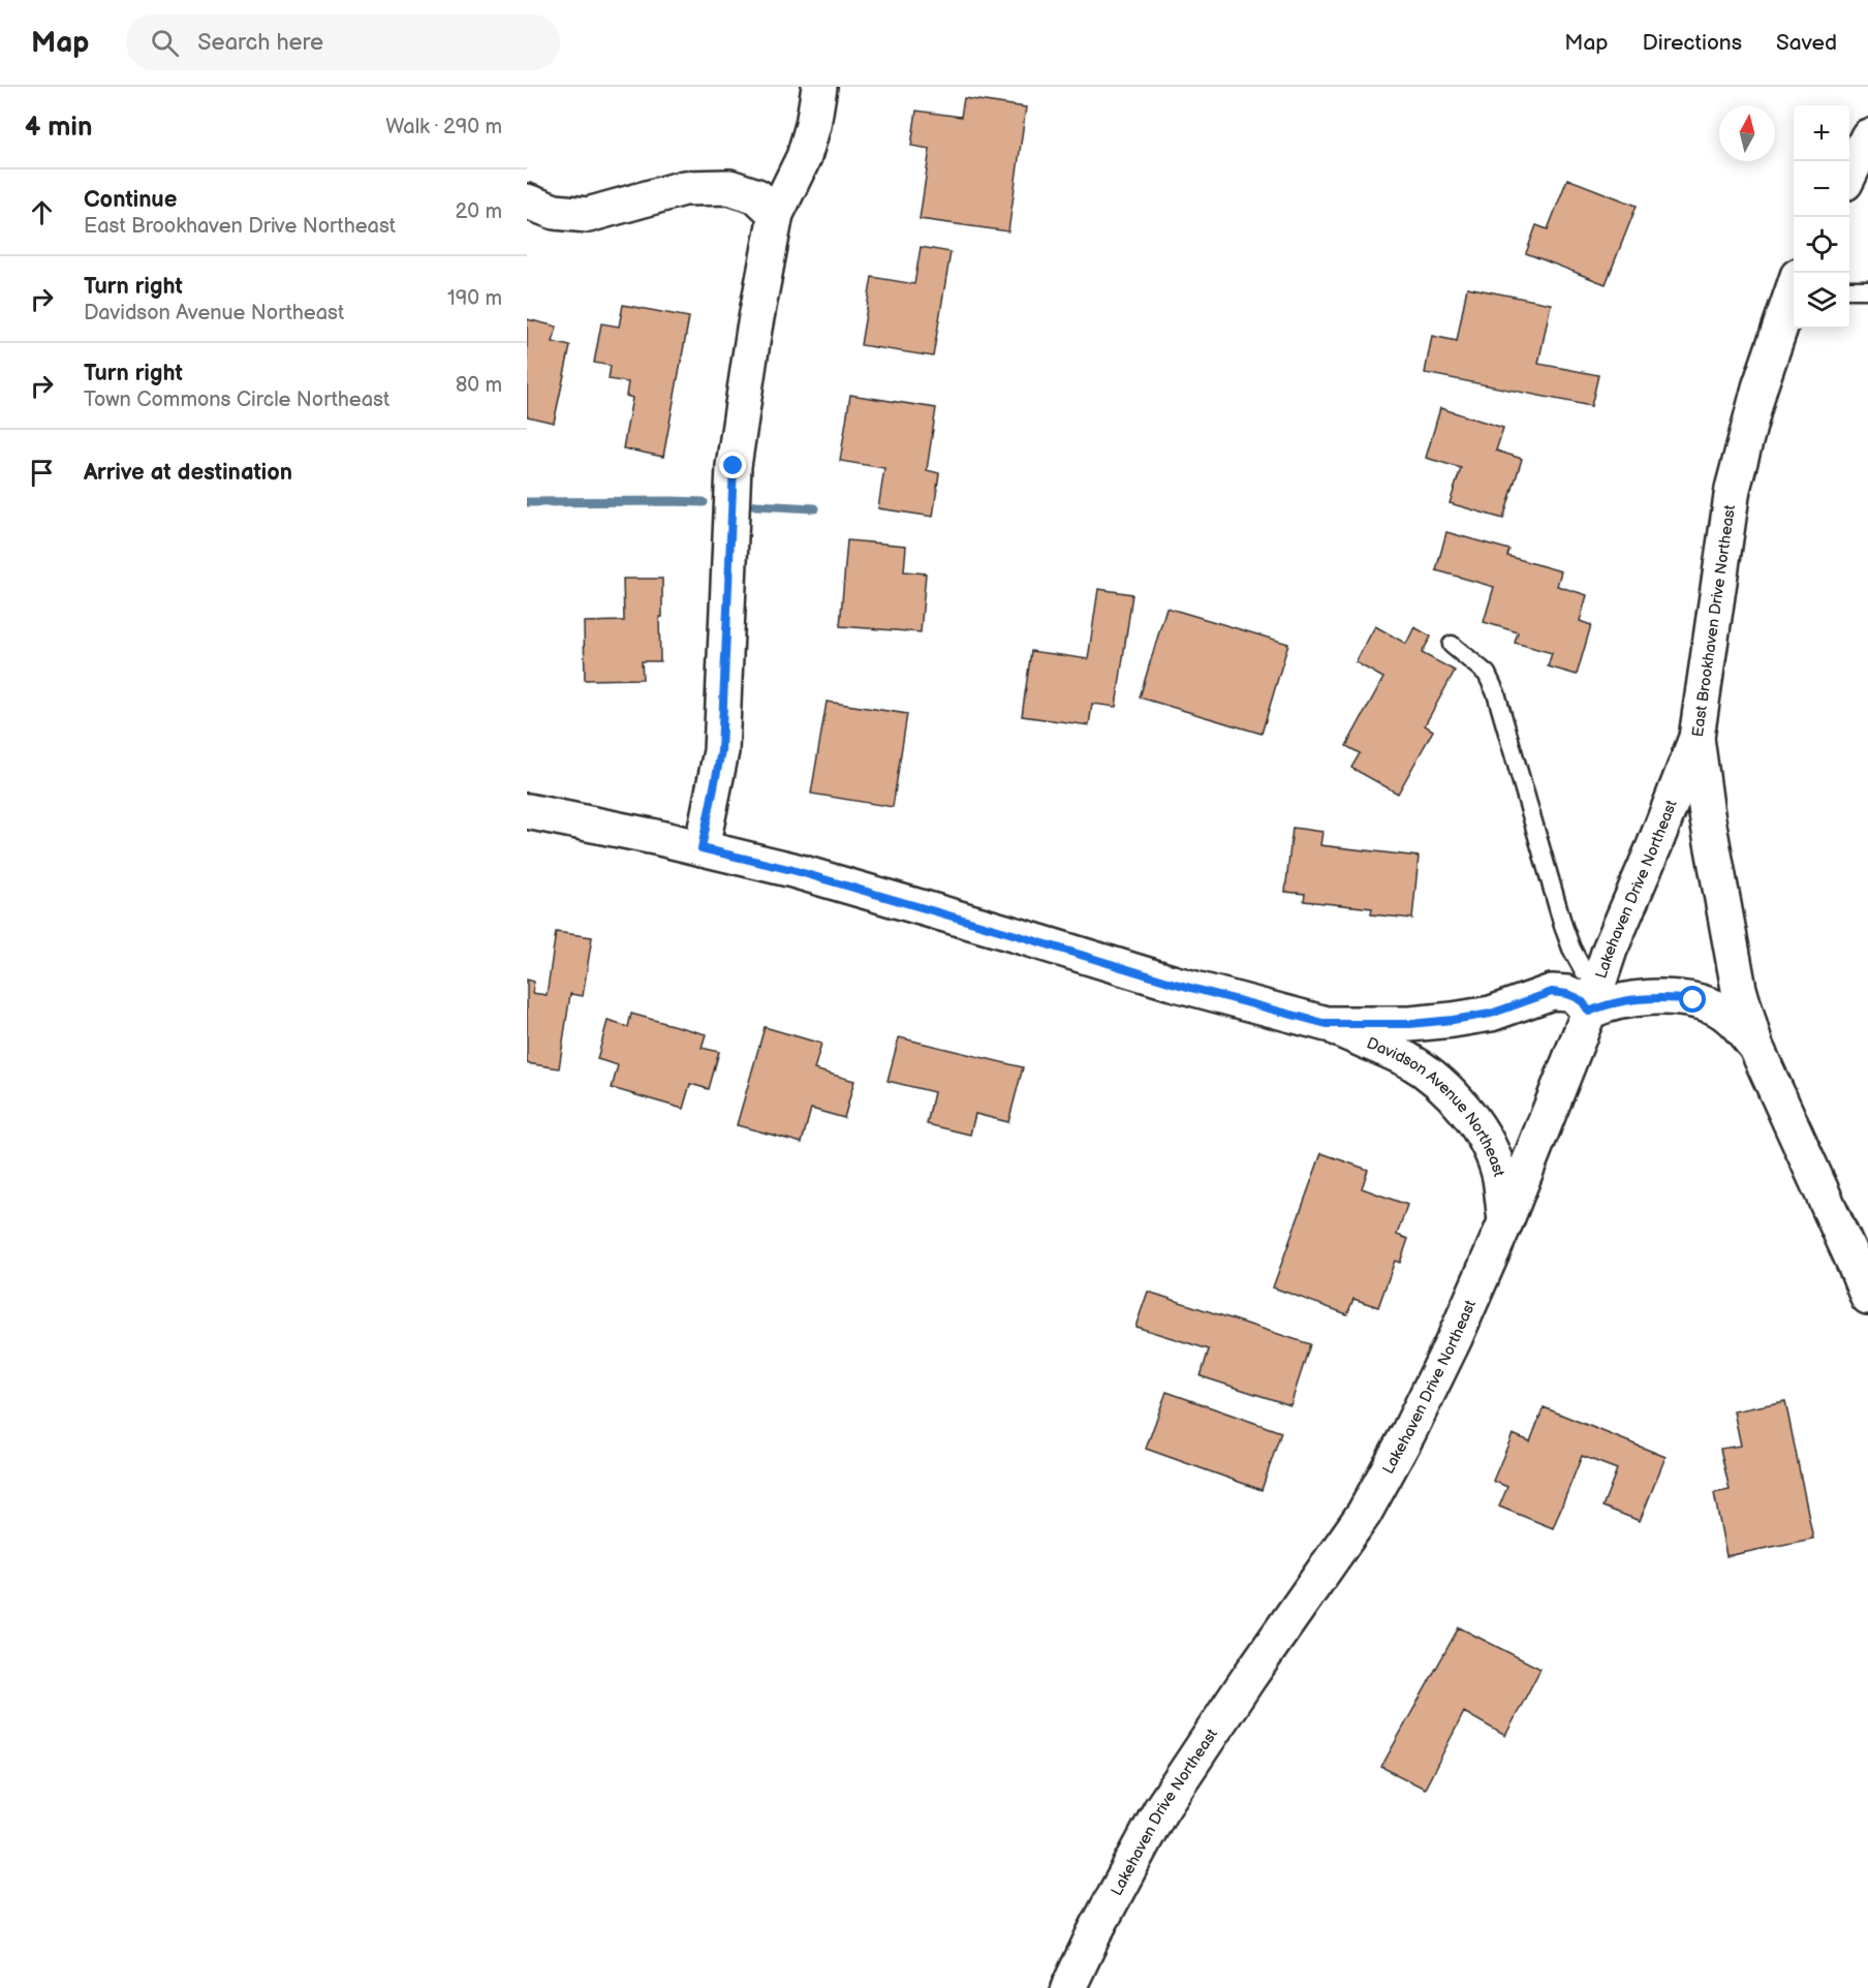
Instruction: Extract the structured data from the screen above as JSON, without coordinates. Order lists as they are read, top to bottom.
{
  "streets": {
    "street": ["East Brookhaven Drive Northeast", "Lakehaven Drive Northeast", "Davidson Avenue Northeast"]
  },
  "crossings": [
    ["East Brookhaven Drive Northeast", "Lakehaven Drive Northeast"],
    ["Lakehaven Drive Northeast", "Davidson Avenue Northeast"]
  ],
  "north": "top",
  "page": {
    "header": "Map",
    "search": "Search here",
    "nav": ["Map", "Directions", "Saved"],
    "heading": ["4 min", "Walk · 290 m"],
    "map_buttons": ["+", "−"],
    "list": [
      ["Continue", "East Brookhaven Drive Northeast", "20 m"],
      ["Turn right", "Davidson Avenue Northeast", "190 m"],
      ["Turn right", "Town Commons Circle Northeast", "80 m"],
      "Arrive at destination"
    ]
  }
}
